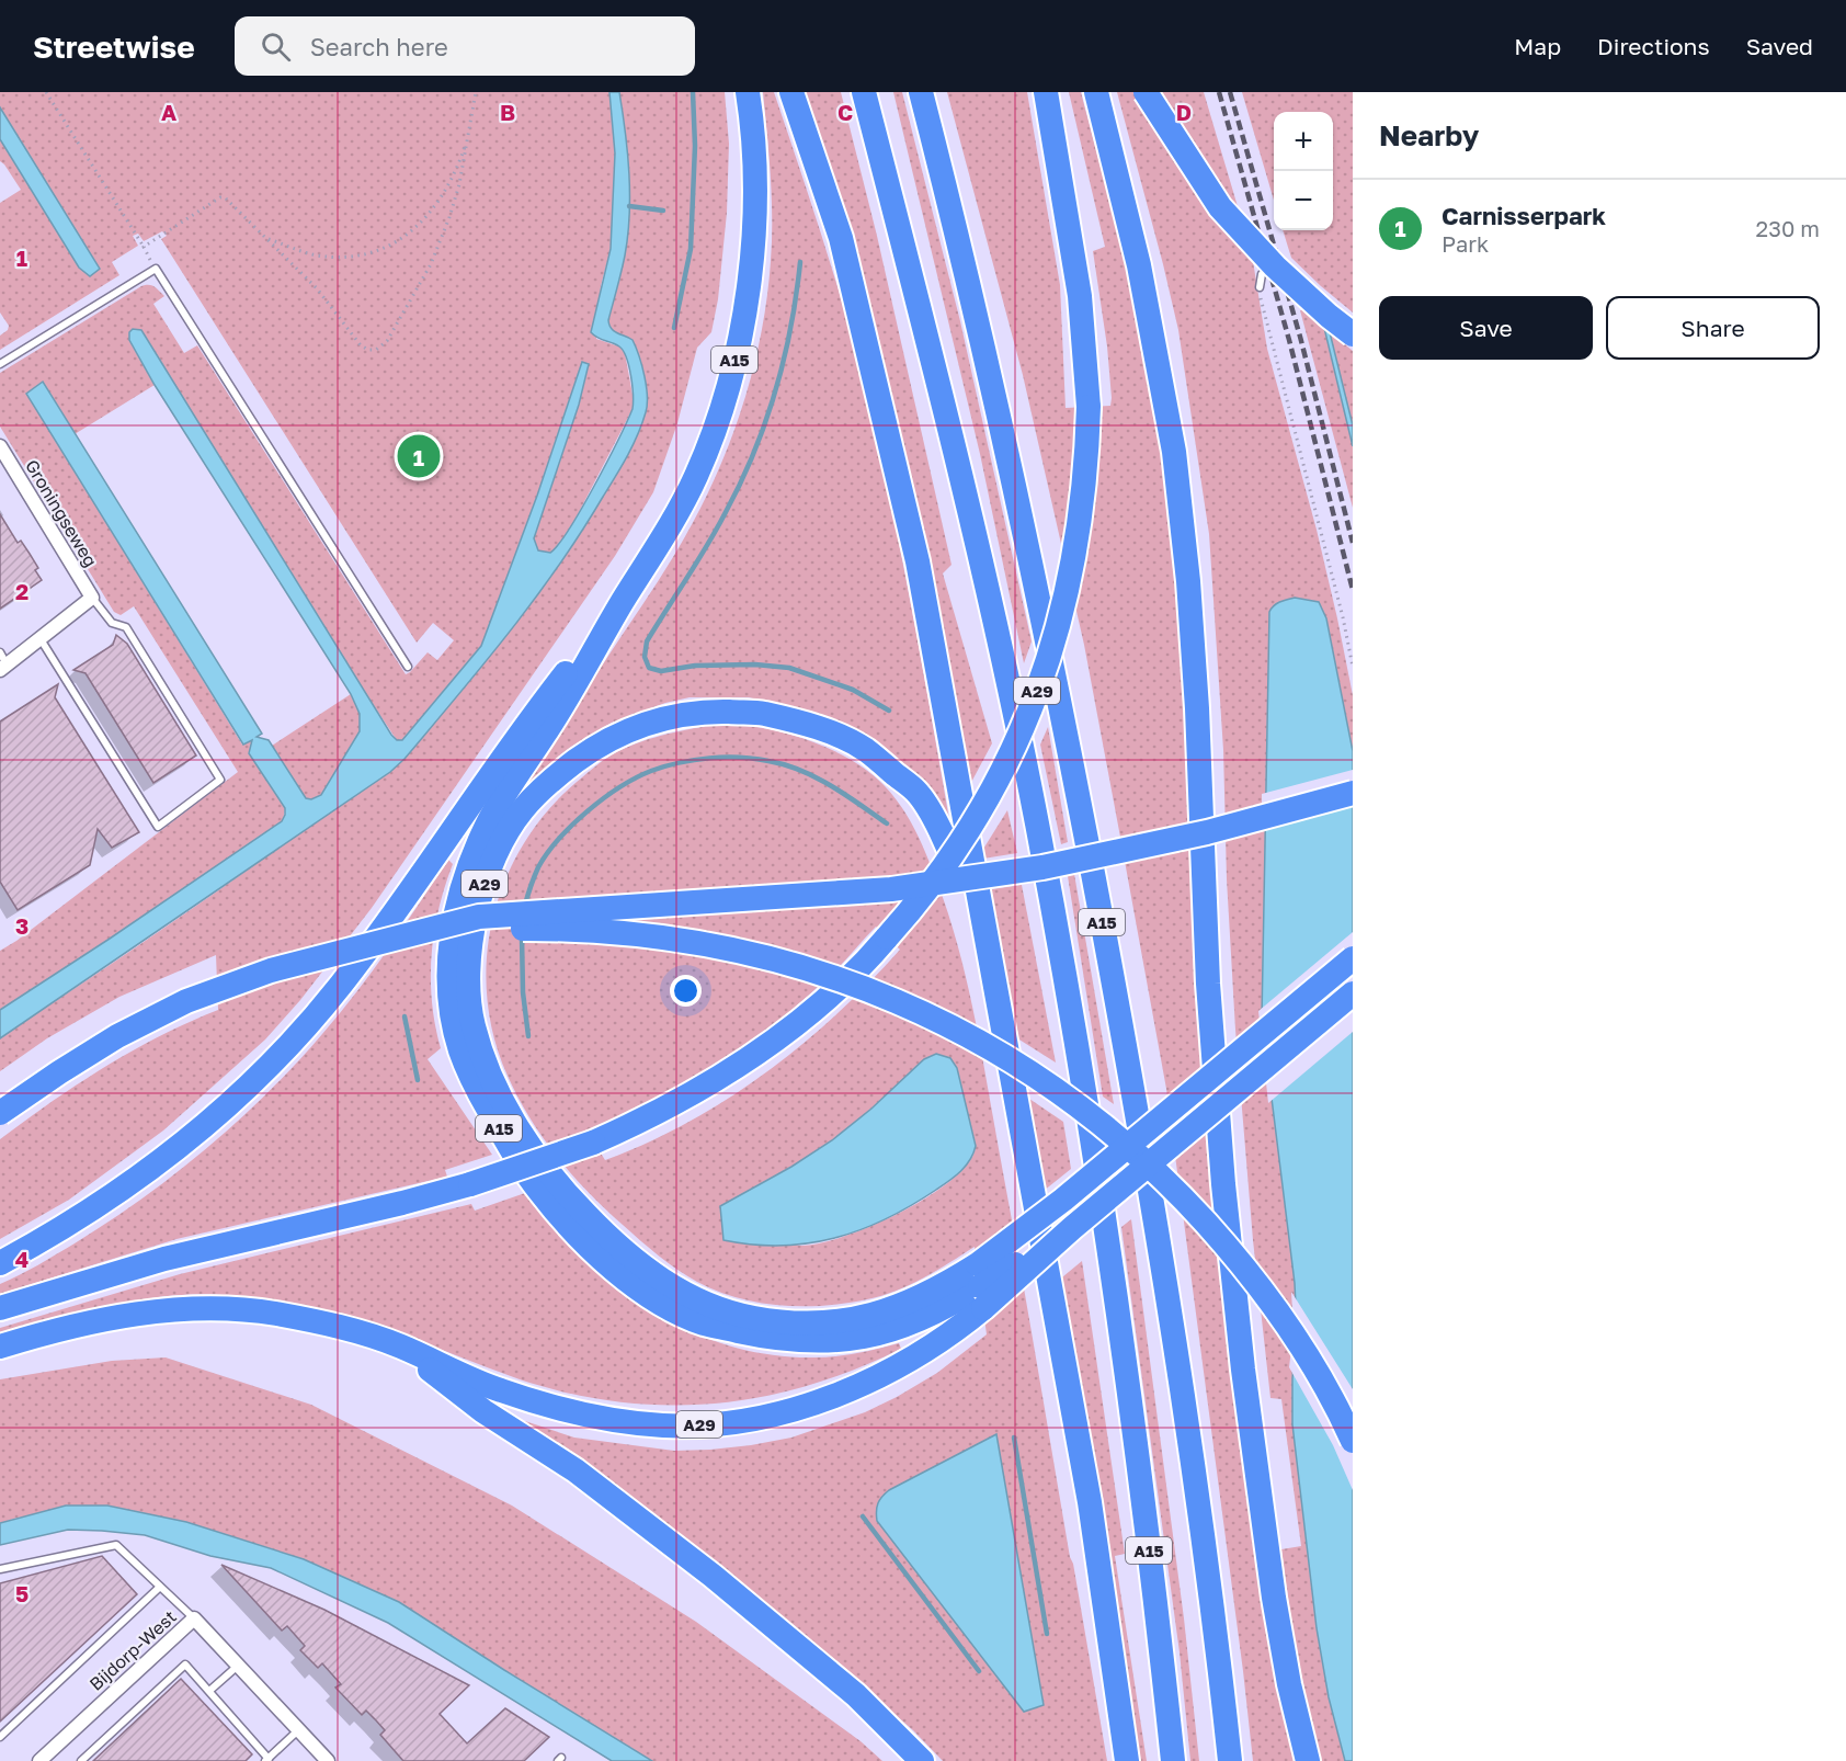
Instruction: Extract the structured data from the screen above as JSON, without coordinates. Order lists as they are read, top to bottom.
{
  "streets": {
    "highway": ["A15", "A29"],
    "street": ["Groningseweg", "Bijdorp-West"]
  },
  "crossings": [
    ["A15", "A29"]
  ],
  "page": {
    "header": "Streetwise",
    "search": "Search here",
    "nav": ["Map", "Directions", "Saved"],
    "heading": "Nearby",
    "map_buttons": ["+", "−"],
    "list": [
      {
        "mark": "1",
        "name": "Carnisserpark",
        "note": "Park",
        "value": "230 m"
      }
    ],
    "buttons": ["Save", "Share"],
    "pins": "1"
  },
  "grid": {
    "columns": [
      "A",
      "B",
      "C",
      "D"
    ],
    "rows": [
      "1",
      "2",
      "3",
      "4",
      "5"
    ]
  }
}
